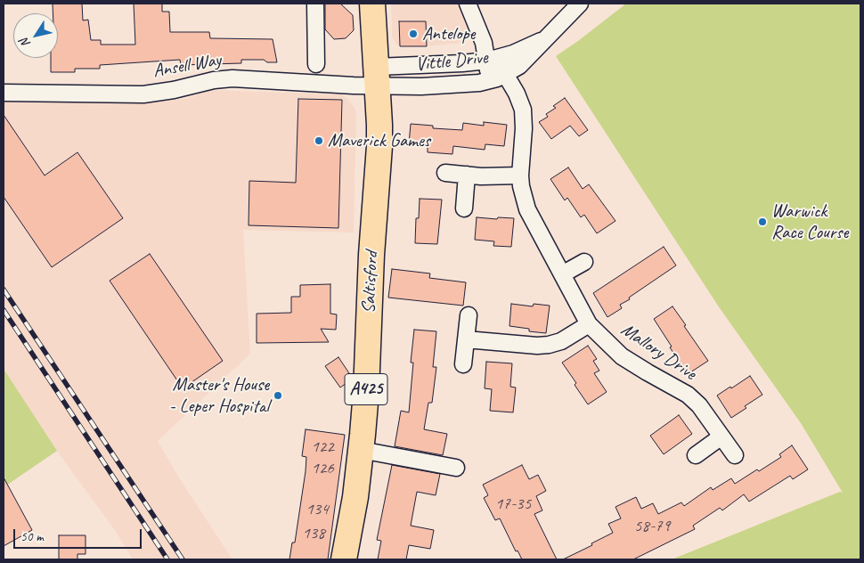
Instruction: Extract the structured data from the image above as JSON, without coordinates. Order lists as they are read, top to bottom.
{
  "streets": {
    "main road": ["Saltisford", "A425"],
    "street": ["Vittle Drive", "Ansell Way", "Mallory Drive"]
  },
  "crossings": [
    ["Vittle Drive", "Ansell Way"],
    ["Vittle Drive", "Saltisford"],
    ["Vittle Drive", "Mallory Drive"],
    ["Ansell Way", "Saltisford"]
  ],
  "places": [
    "Antelope",
    "Maverick Games",
    "Warwick Race Course",
    "Master's House - Leper Hospital"
  ],
  "house_numbers": [
    "122",
    "126",
    "17-35",
    "134",
    "58-79",
    "138"
  ],
  "scale_bar": "50 m",
  "north": "bottom left"
}
